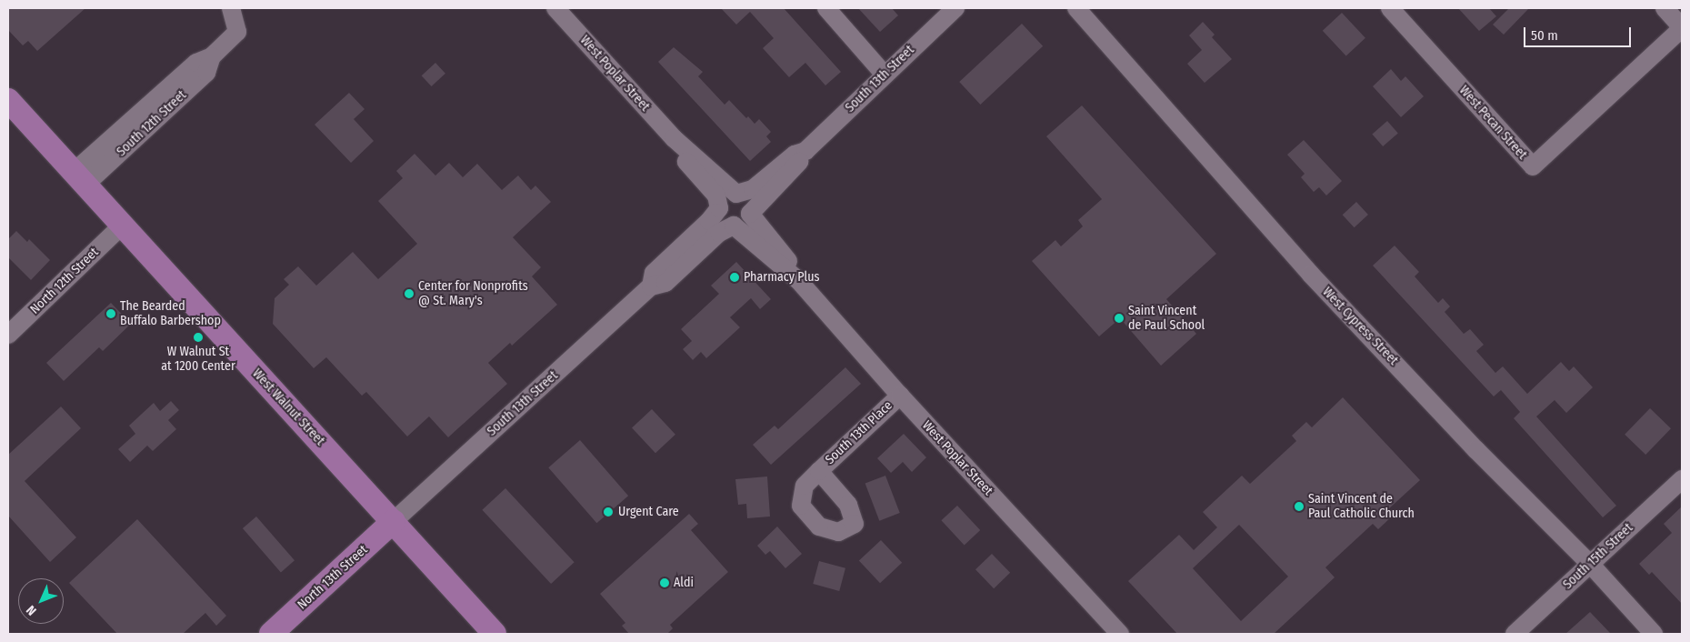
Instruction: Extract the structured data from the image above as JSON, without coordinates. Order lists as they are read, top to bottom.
{
  "streets": {
    "main road": ["West Walnut Street", "North 13th Street"],
    "street": [
      "West Poplar Street",
      "South 13th Street",
      "West Pecan Street",
      "South 12th Street",
      "North 12th Street",
      "West Cypress Street",
      "South 13th Place",
      "South 15th Street"
    ]
  },
  "crossings": [
    ["West Poplar Street", "South 13th Street"],
    ["West Poplar Street", "South 13th Place"],
    ["South 13th Street", "West Walnut Street"],
    ["South 13th Street", "North 13th Street"],
    ["South 12th Street", "West Walnut Street"],
    ["North 12th Street", "West Walnut Street"],
    ["West Cypress Street", "South 15th Street"],
    ["West Walnut Street", "North 13th Street"]
  ],
  "places": [
    "Pharmacy Plus",
    "Center for Nonprofits @ St. Mary's",
    "The Bearded Buffalo Barbershop",
    "Saint Vincent de Paul School",
    "W Walnut St at 1200 Center",
    "Saint Vincent de Paul Catholic Church",
    "Urgent Care",
    "Aldi"
  ],
  "scale_bar": "50 m",
  "north": "bottom left"
}
